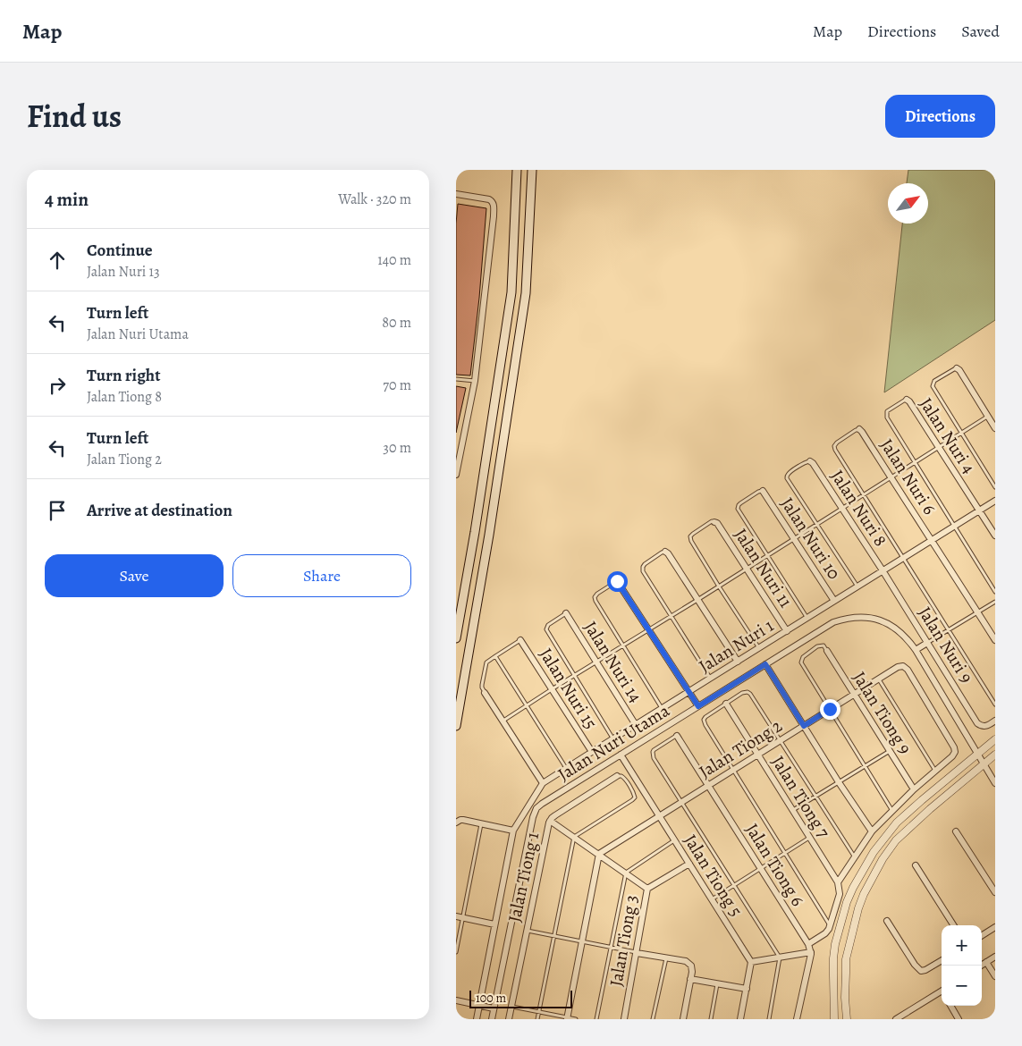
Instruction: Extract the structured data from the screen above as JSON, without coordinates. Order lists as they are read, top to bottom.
{
  "streets": {
    "street": [
      "Jalan Nuri 4",
      "Jalan Nuri 6",
      "Jalan Nuri 8",
      "Jalan Nuri 10",
      "Jalan Nuri 11",
      "Jalan Nuri 9",
      "Jalan Nuri 1",
      "Jalan Nuri 14",
      "Jalan Nuri 15",
      "Jalan Tiong 9",
      "Jalan Nuri Utama",
      "Jalan Tiong 2",
      "Jalan Tiong 7",
      "Jalan Tiong 6",
      "Jalan Tiong 5",
      "Jalan Tiong 1",
      "Jalan Tiong 3"
    ]
  },
  "crossings": [
    ["Jalan Nuri 4", "Jalan Nuri 1"],
    ["Jalan Nuri 6", "Jalan Nuri 1"],
    ["Jalan Nuri 8", "Jalan Nuri 9"],
    ["Jalan Nuri 8", "Jalan Nuri 1"],
    ["Jalan Nuri 10", "Jalan Nuri 1"],
    ["Jalan Nuri 11", "Jalan Nuri 1"],
    ["Jalan Nuri 9", "Jalan Nuri 1"],
    ["Jalan Nuri 1", "Jalan Nuri 14"],
    ["Jalan Nuri 1", "Jalan Nuri 15"],
    ["Jalan Tiong 9", "Jalan Tiong 2"],
    ["Jalan Nuri Utama", "Jalan Tiong 5"],
    ["Jalan Tiong 2", "Jalan Tiong 7"],
    ["Jalan Tiong 2", "Jalan Tiong 6"],
    ["Jalan Tiong 2", "Jalan Tiong 5"],
    ["Jalan Tiong 5", "Jalan Tiong 3"]
  ],
  "scale_bar": "100 m",
  "north": "top right",
  "page": {
    "header": "Map",
    "nav": ["Map", "Directions", "Saved"],
    "title": "Find us",
    "buttons": [
      "Directions",
      ["Save", "Share"]
    ],
    "heading": ["4 min", "Walk · 320 m"],
    "list": [
      ["Continue", "Jalan Nuri 13", "140 m"],
      ["Turn left", "Jalan Nuri Utama", "80 m"],
      ["Turn right", "Jalan Tiong 8", "70 m"],
      ["Turn left", "Jalan Tiong 2", "30 m"],
      "Arrive at destination"
    ],
    "map_buttons": ["+", "−"],
    "scale": "100 m"
  }
}
